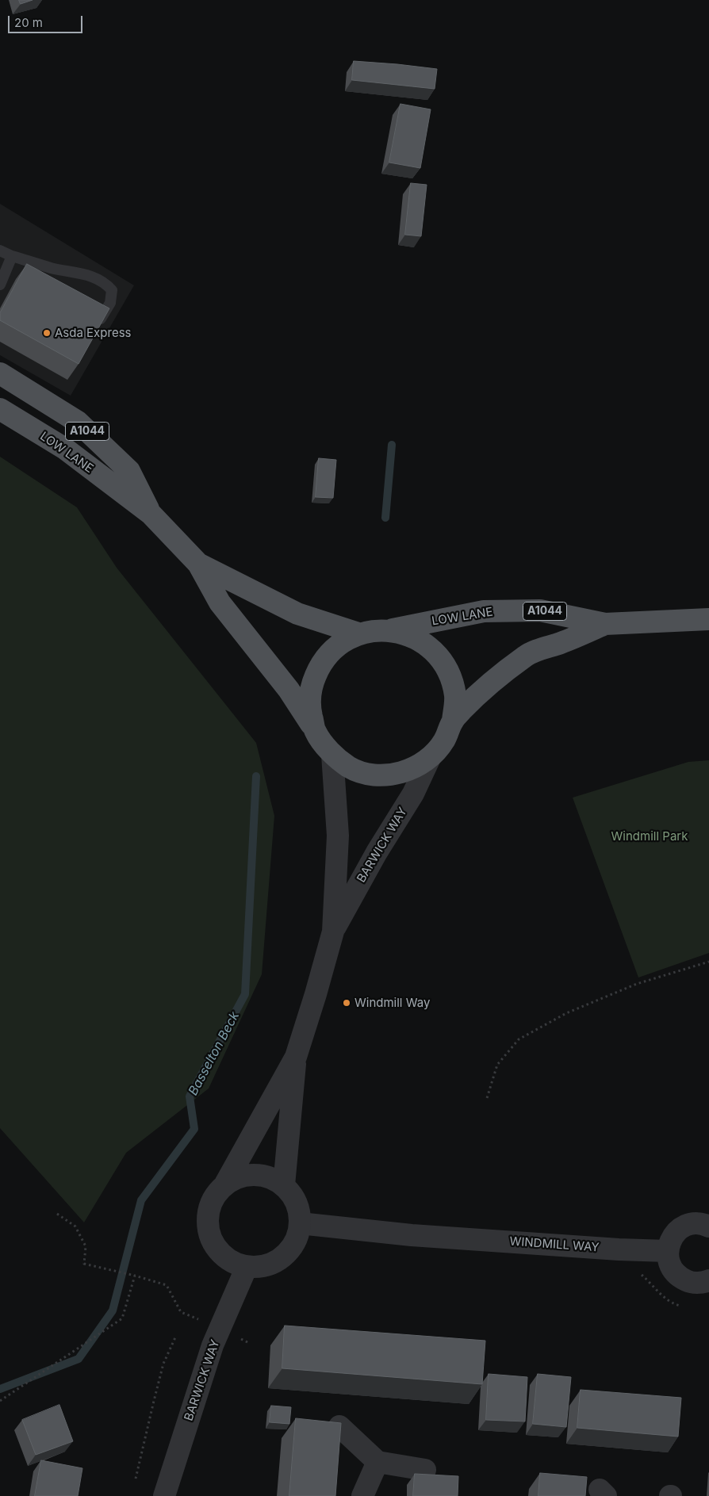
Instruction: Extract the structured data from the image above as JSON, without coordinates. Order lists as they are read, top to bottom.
{
  "streets": {
    "main road": ["A1044", "LOW LANE"],
    "street": ["BARWICK WAY", "WINDMILL WAY"]
  },
  "crossings": [
    ["LOW LANE", "BARWICK WAY"],
    ["BARWICK WAY", "WINDMILL WAY"]
  ],
  "water": ["Basselton Beck"],
  "parks": ["Windmill Park"],
  "places": ["Asda Express", "Windmill Way"],
  "scale_bar": "20 m"
}
